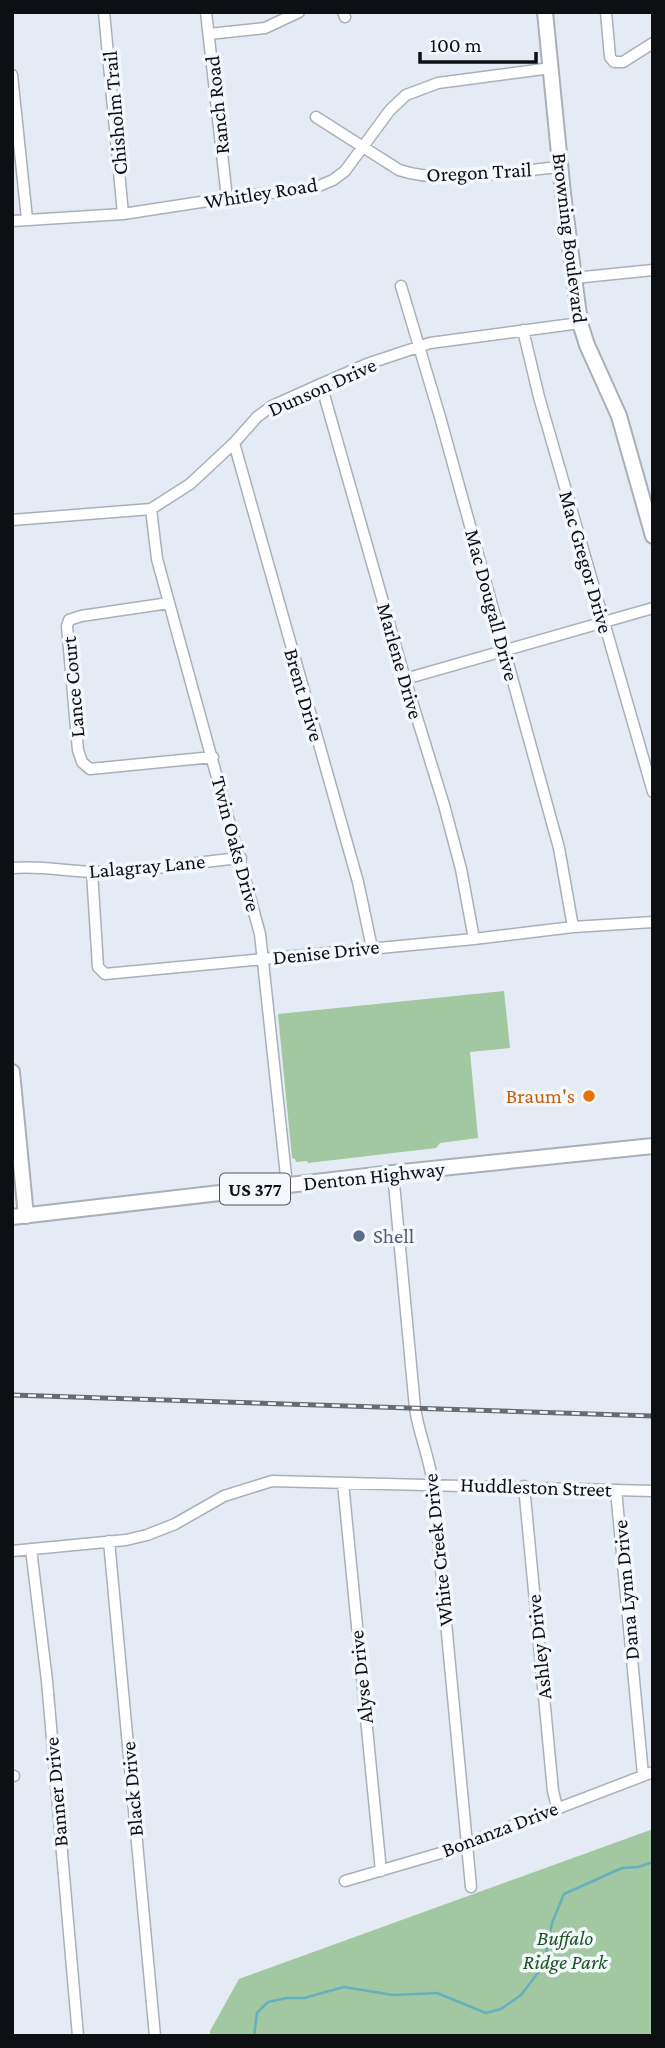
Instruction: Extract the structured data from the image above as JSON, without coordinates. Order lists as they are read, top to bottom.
{
  "streets": {
    "street": [
      "Ranch Road",
      "Chisholm Trail",
      "Oregon Trail",
      "Whitley Road",
      "Browning Boulevard",
      "Dunson Drive",
      "Mac Gregor Drive",
      "Mac Dougall Drive",
      "Marlene Drive",
      "Lance Court",
      "Brent Drive",
      "Twin Oaks Drive",
      "Lalagray Lane",
      "Denise Drive",
      "Denton Highway",
      "US 377",
      "Huddleston Street",
      "White Creek Drive",
      "Dana Lynn Drive",
      "Ashley Drive",
      "Alyse Drive",
      "Black Drive",
      "Banner Drive",
      "Bonanza Drive"
    ]
  },
  "crossings": [
    ["Ranch Road", "Whitley Road"],
    ["Chisholm Trail", "Whitley Road"],
    ["Oregon Trail", "Whitley Road"],
    ["Oregon Trail", "Browning Boulevard"],
    ["Whitley Road", "Browning Boulevard"],
    ["Browning Boulevard", "Dunson Drive"],
    ["Dunson Drive", "Mac Gregor Drive"],
    ["Dunson Drive", "Mac Dougall Drive"],
    ["Dunson Drive", "Marlene Drive"],
    ["Dunson Drive", "Brent Drive"],
    ["Dunson Drive", "Twin Oaks Drive"],
    ["Mac Dougall Drive", "Denise Drive"],
    ["Marlene Drive", "Denise Drive"],
    ["Lance Court", "Twin Oaks Drive"],
    ["Brent Drive", "Denise Drive"],
    ["Twin Oaks Drive", "Lalagray Lane"],
    ["Twin Oaks Drive", "Denise Drive"],
    ["Twin Oaks Drive", "Denton Highway"],
    ["Lalagray Lane", "Denise Drive"],
    ["Denton Highway", "White Creek Drive"],
    ["Huddleston Street", "White Creek Drive"],
    ["Huddleston Street", "Dana Lynn Drive"],
    ["Huddleston Street", "Ashley Drive"],
    ["Huddleston Street", "Alyse Drive"],
    ["Huddleston Street", "Black Drive"],
    ["Huddleston Street", "Banner Drive"],
    ["White Creek Drive", "Bonanza Drive"],
    ["Dana Lynn Drive", "Bonanza Drive"],
    ["Ashley Drive", "Bonanza Drive"],
    ["Alyse Drive", "Bonanza Drive"]
  ],
  "parks": ["Buffalo Ridge Park"],
  "places": ["Braum's", "Shell"],
  "scale_bar": "100 m"
}
